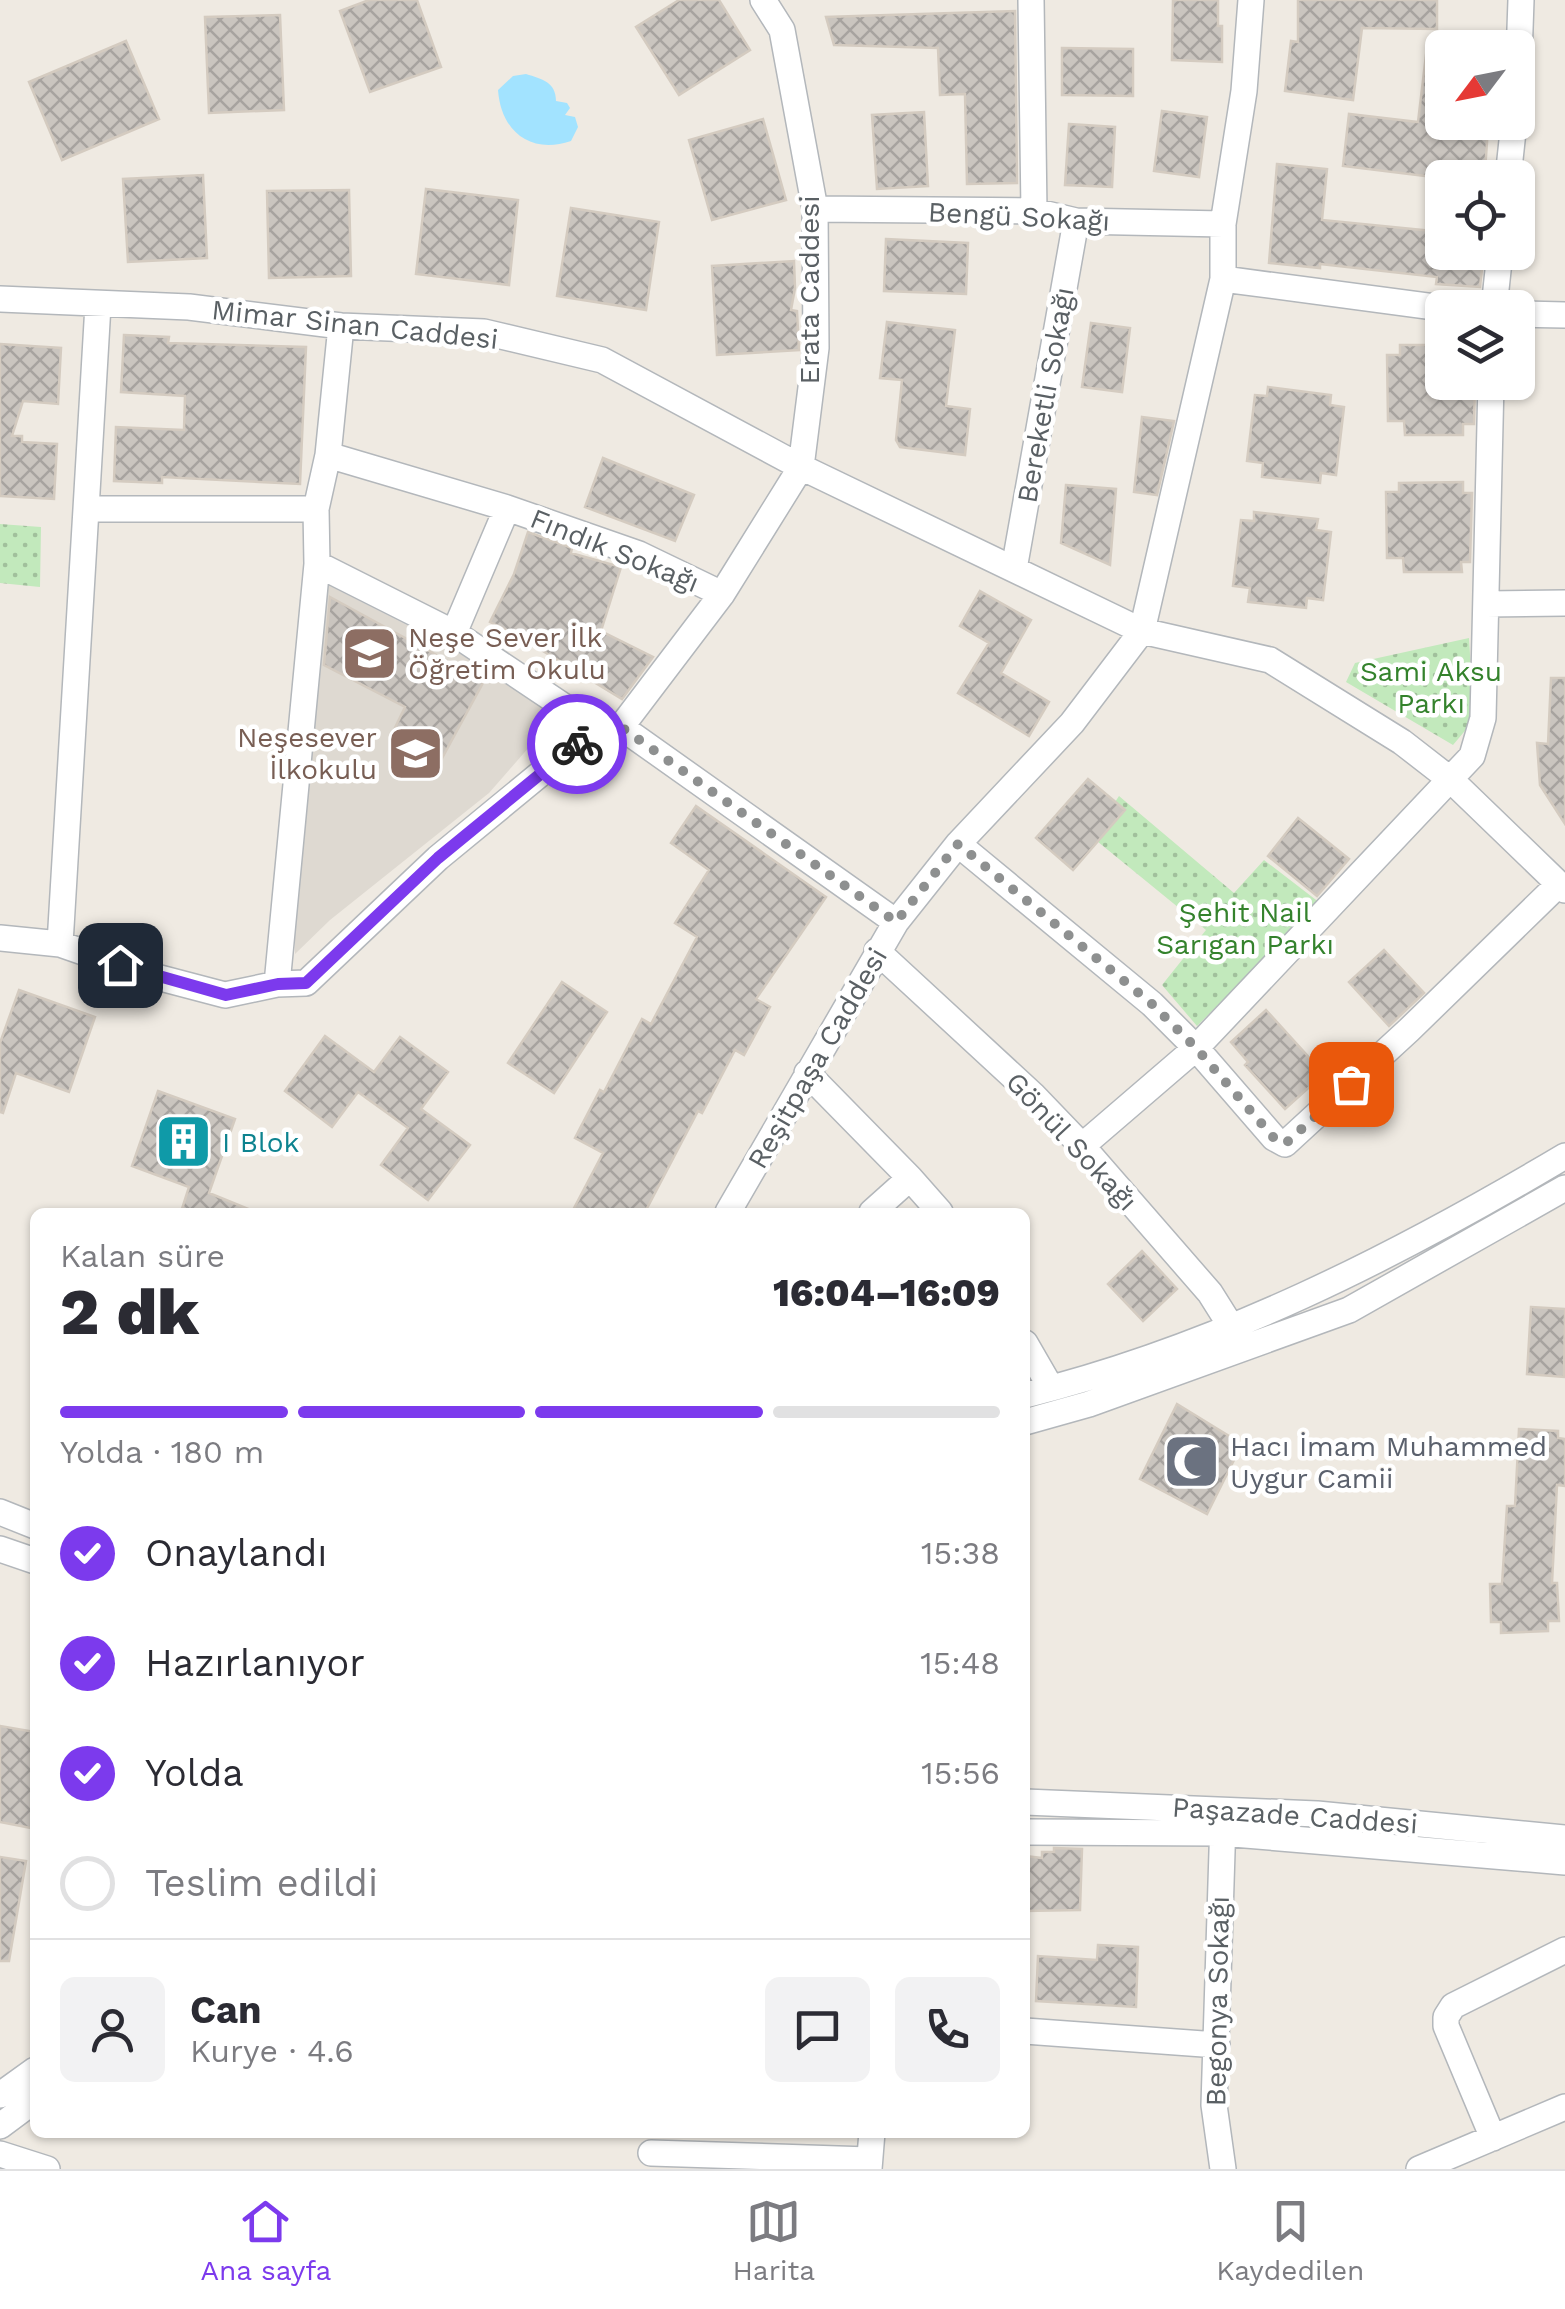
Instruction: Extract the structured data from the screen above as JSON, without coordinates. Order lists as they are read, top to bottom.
{
  "streets": {
    "street": [
      "Bengü Sokağı",
      "Erata Caddesi",
      "Mimar Sinan Caddesi",
      "Bereketli Sokağı",
      "Fındık Sokağı",
      "Reşitpaşa Caddesi",
      "Gönül Sokağı",
      "Paşazade Caddesi",
      "Begonya Sokağı"
    ]
  },
  "crossings": [
    ["Bengü Sokağı", "Erata Caddesi"],
    ["Bengü Sokağı", "Bereketli Sokağı"],
    ["Erata Caddesi", "Mimar Sinan Caddesi"],
    ["Mimar Sinan Caddesi", "Bereketli Sokağı"],
    ["Mimar Sinan Caddesi", "Reşitpaşa Caddesi"],
    ["Reşitpaşa Caddesi", "Gönül Sokağı"],
    ["Paşazade Caddesi", "Begonya Sokağı"]
  ],
  "parks": ["Sami Aksu Parkı", "Şehit Nail Sarıgan Parkı"],
  "places": {
    "school or university": ["Neşe Sever İlk Öğretim Okulu", "Neşesever İlkokulu"],
    "building": ["I Blok"],
    "mosque": ["Hacı İmam Muhammed Uygur Camii"]
  },
  "north": "bottom left",
  "page": {
    "heading": ["2 dk", "Kalan süre", "16:04–16:09"],
    "panel": ["Can", "Kurye · 4.6"],
    "bar": "Yolda · 180 m",
    "list": [
      ["Onaylandı", "15:38"],
      ["Hazırlanıyor", "15:48"],
      ["Yolda", "15:56"],
      "Teslim edildi"
    ],
    "tabs": ["Ana sayfa", "Harita", "Kaydedilen"]
  }
}
